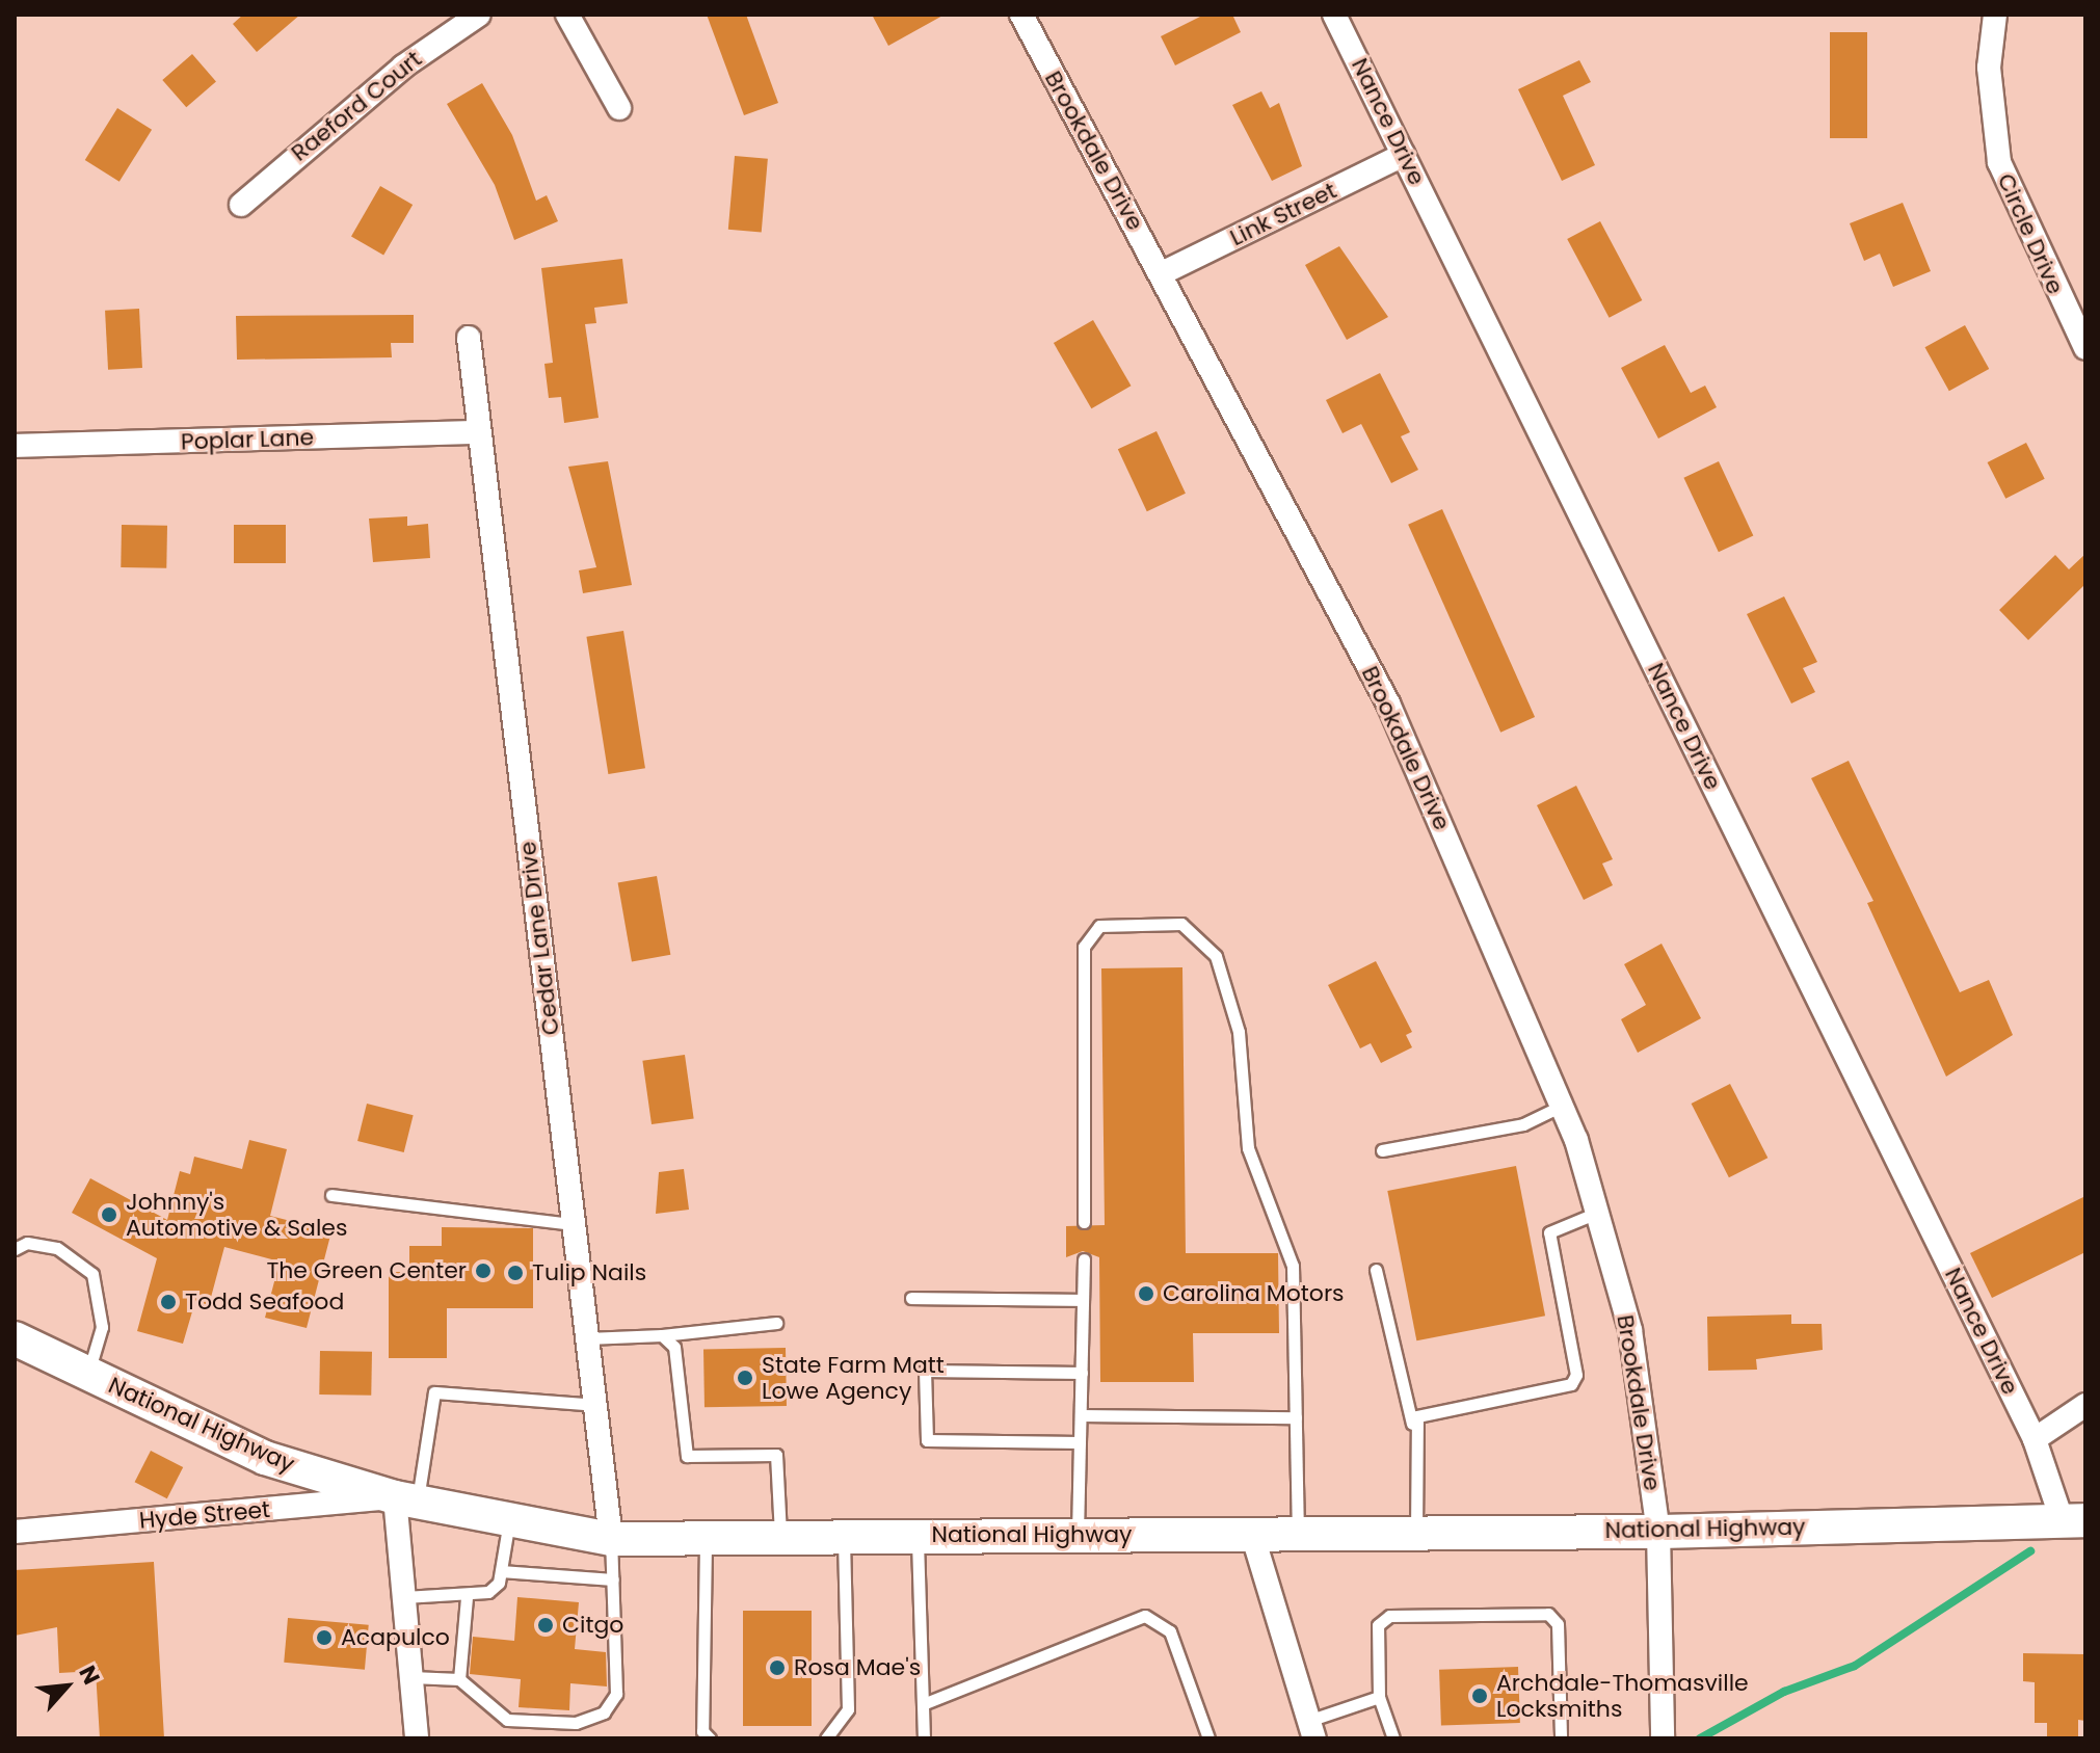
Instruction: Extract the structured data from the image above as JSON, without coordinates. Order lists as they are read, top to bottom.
{
  "streets": {
    "main road": ["National Highway"],
    "street": [
      "Raeford Court",
      "Nance Drive",
      "Brookdale Drive",
      "Link Street",
      "Circle Drive",
      "Poplar Lane",
      "Cedar Lane Drive",
      "Hyde Street"
    ]
  },
  "crossings": [
    ["Nance Drive", "Link Street"],
    ["Nance Drive", "National Highway"],
    ["Brookdale Drive", "Link Street"],
    ["Brookdale Drive", "National Highway"],
    ["Poplar Lane", "Cedar Lane Drive"],
    ["Cedar Lane Drive", "National Highway"],
    ["National Highway", "Hyde Street"]
  ],
  "places": [
    "Johnny's Automotive & Sales",
    "The Green Center",
    "Tulip Nails",
    "Carolina Motors",
    "Todd Seafood",
    "State Farm Matt Lowe Agency",
    "Citgo",
    "Acapulco",
    "Rosa Mae's",
    "Archdale-Thomasville Locksmiths"
  ],
  "north": "top right"
}
